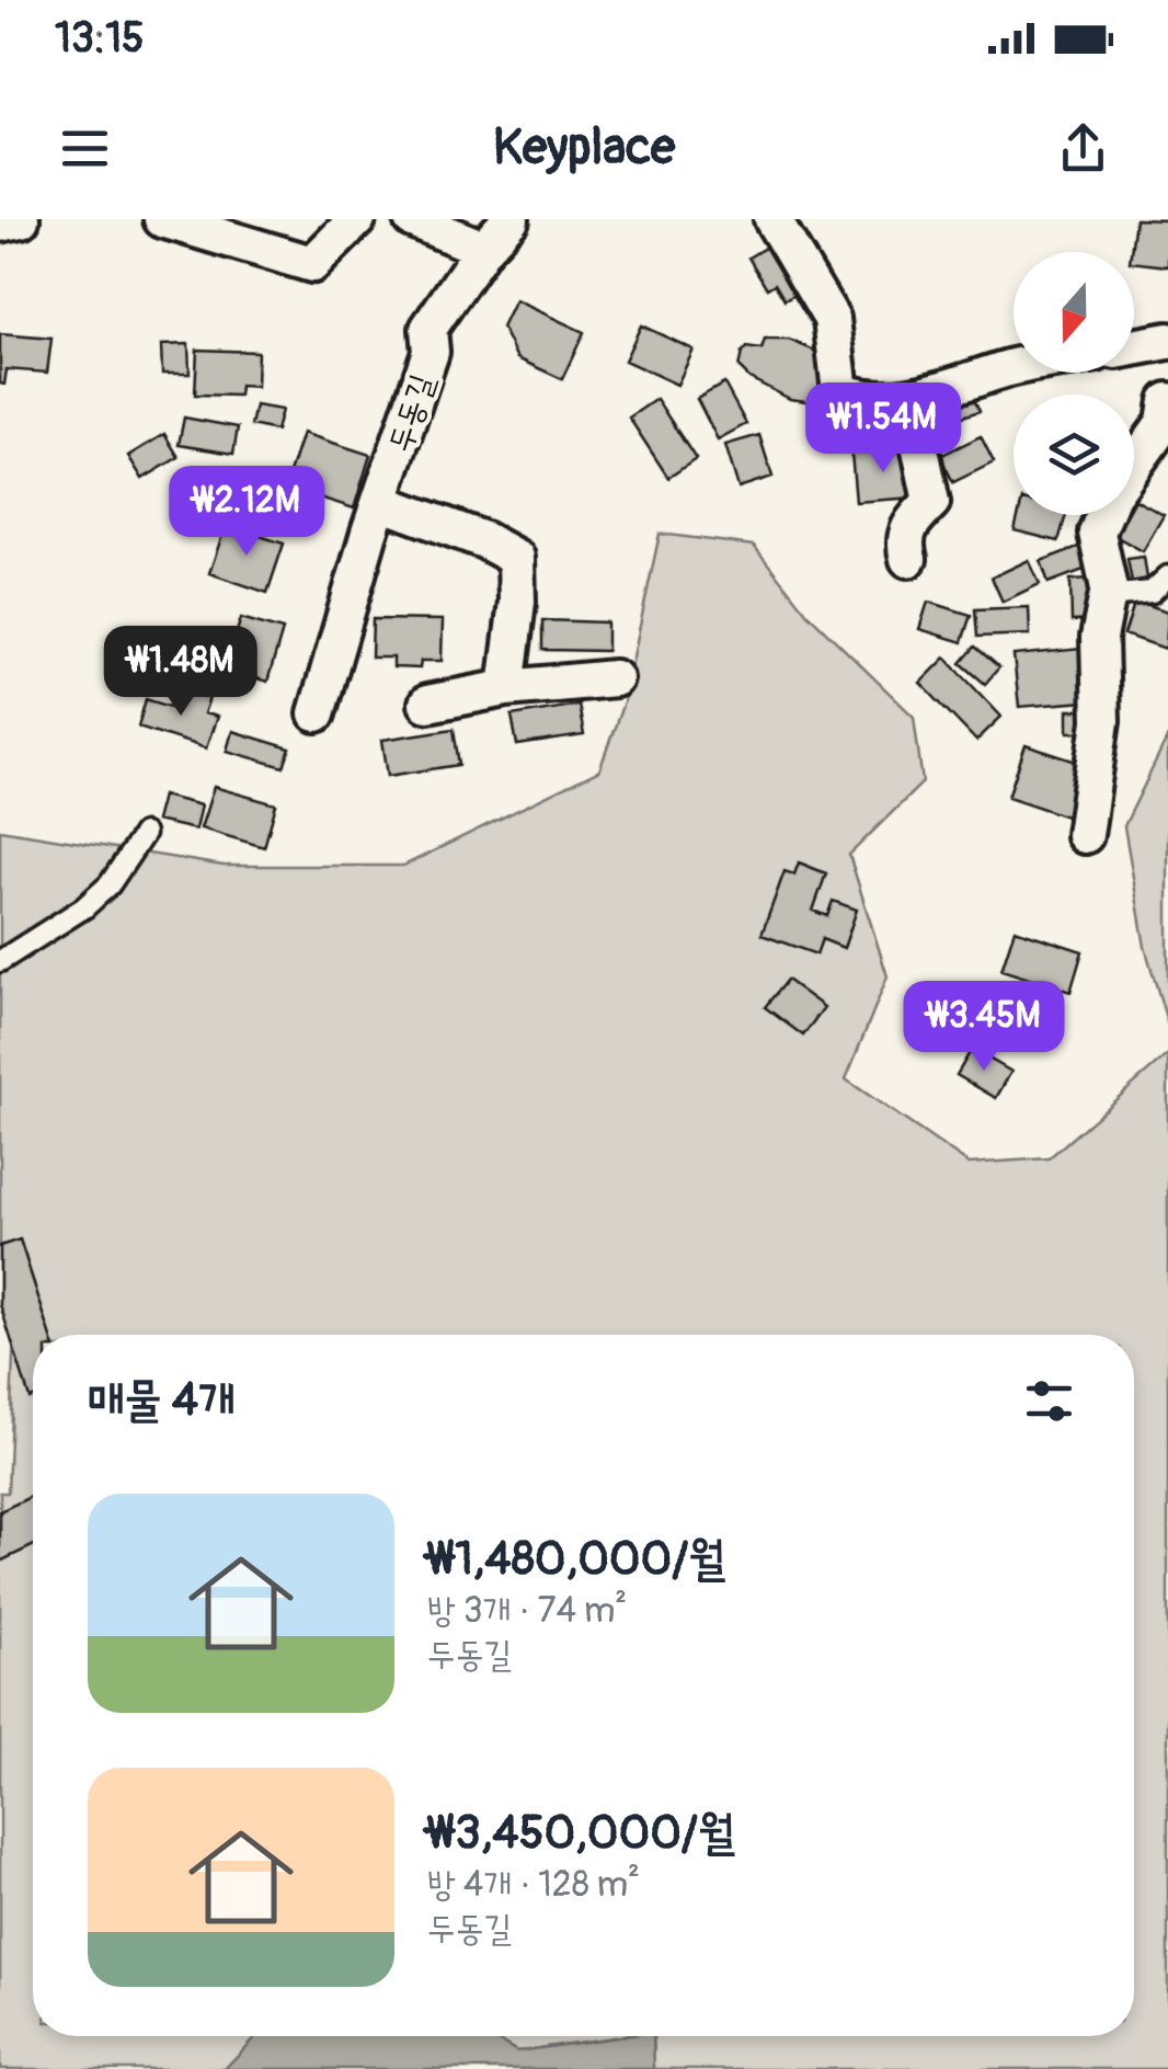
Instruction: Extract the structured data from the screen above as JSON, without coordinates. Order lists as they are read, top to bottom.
{
  "streets": {
    "street": ["두동길"]
  },
  "north": "bottom",
  "page": {
    "status": "13:15",
    "header": "Keyplace",
    "price": [
      "₩1.54M",
      "₩2.12M",
      "₩1.48M",
      "₩3.45M"
    ],
    "heading": "매물 4개",
    "list": [
      {
        "name": "₩1,480,000/월",
        "note": "방 3개 · 74 m² · 두동길"
      },
      {
        "name": "₩3,450,000/월",
        "note": "방 4개 · 128 m² · 두동길"
      }
    ]
  }
}
